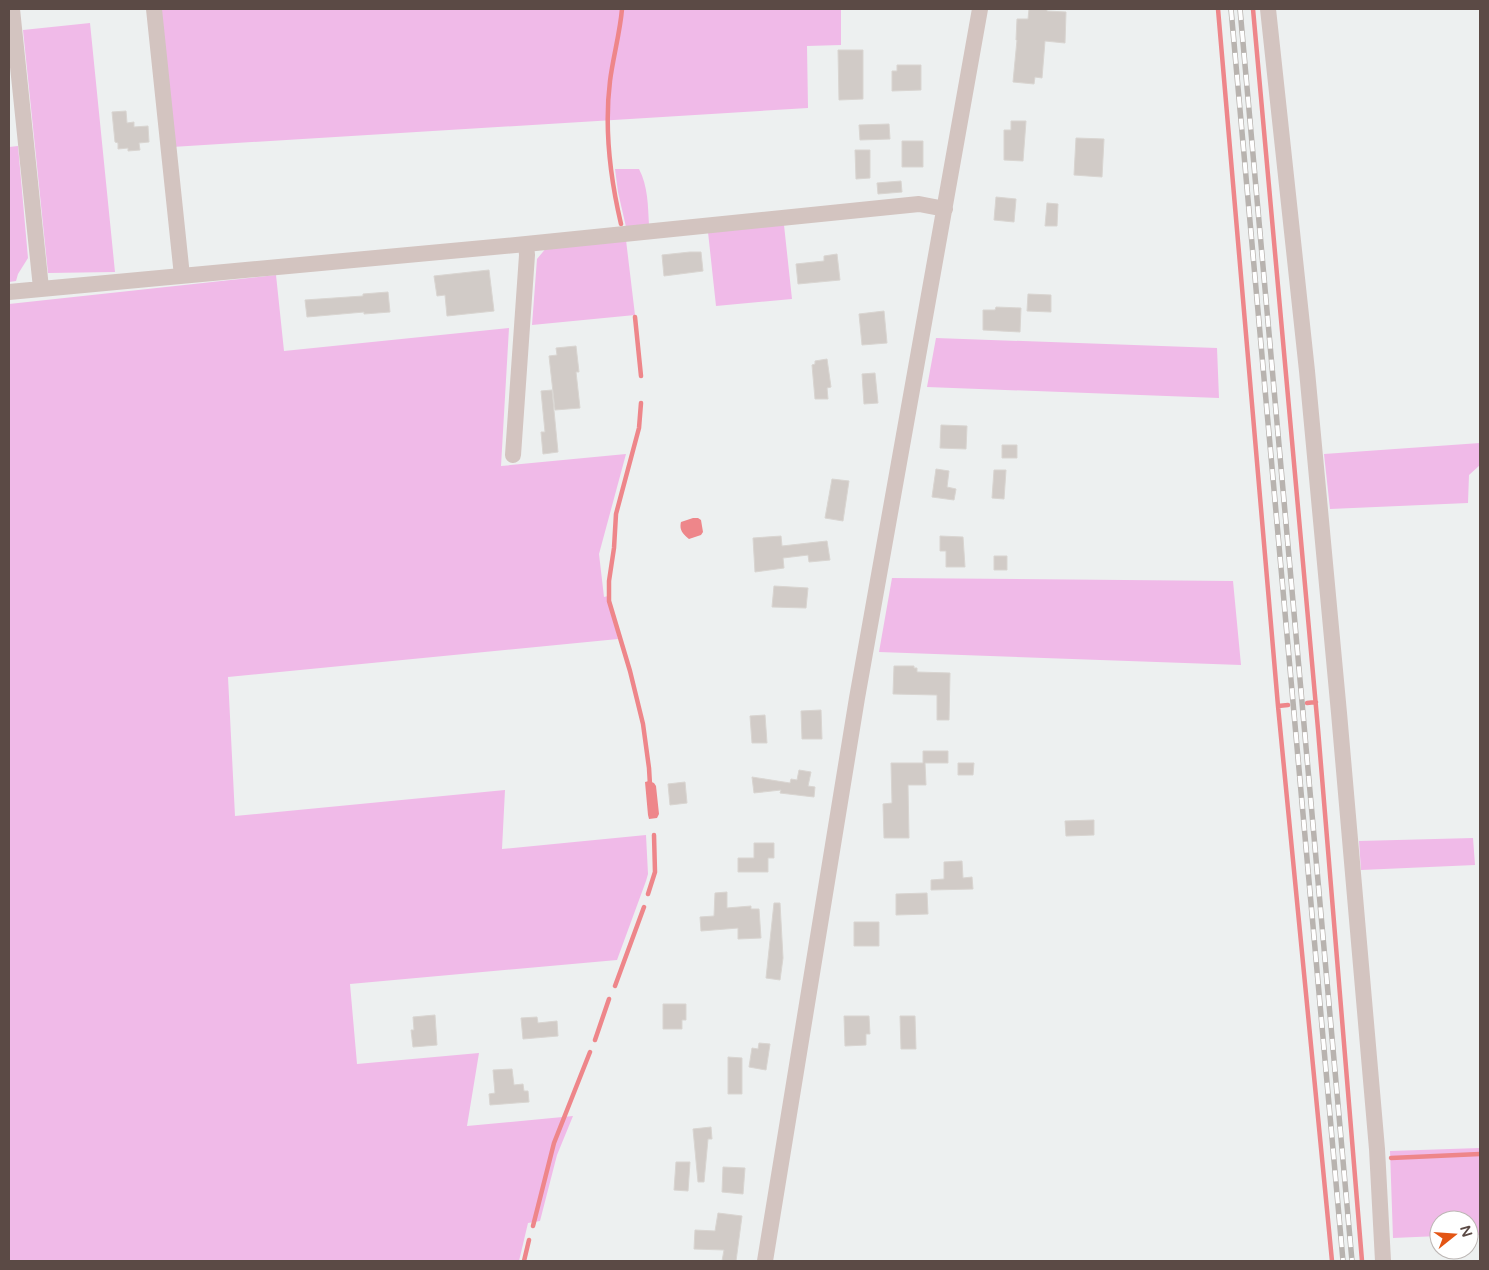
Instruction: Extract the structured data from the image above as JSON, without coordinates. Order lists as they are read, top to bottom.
{
  "north": "right"
}
